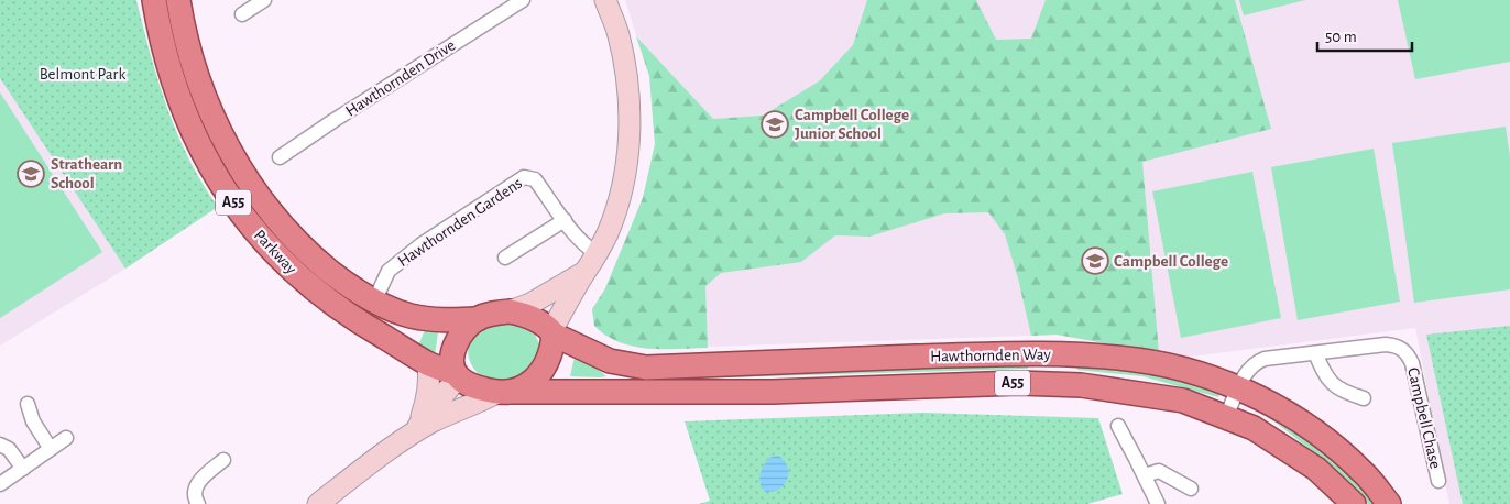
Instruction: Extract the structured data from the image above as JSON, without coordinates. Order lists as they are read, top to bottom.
{
  "streets": {
    "highway": ["A55", "Parkway", "Hawthornden Way"],
    "street": ["Hawthornden Drive", "Hawthornden Gardens", "Campbell Chase"]
  },
  "crossings": [
    ["A55", "Parkway"],
    ["A55", "Hawthornden Way"],
    ["Hawthornden Gardens", "Parkway"],
    ["Parkway", "Hawthornden Way"],
    ["Hawthornden Way", "Campbell Chase"]
  ],
  "parks": ["Belmont Park"],
  "places": {
    "school or university": ["Campbell College Junior School", "Strathearn School", "Campbell College"]
  },
  "scale_bar": "50 m"
}
